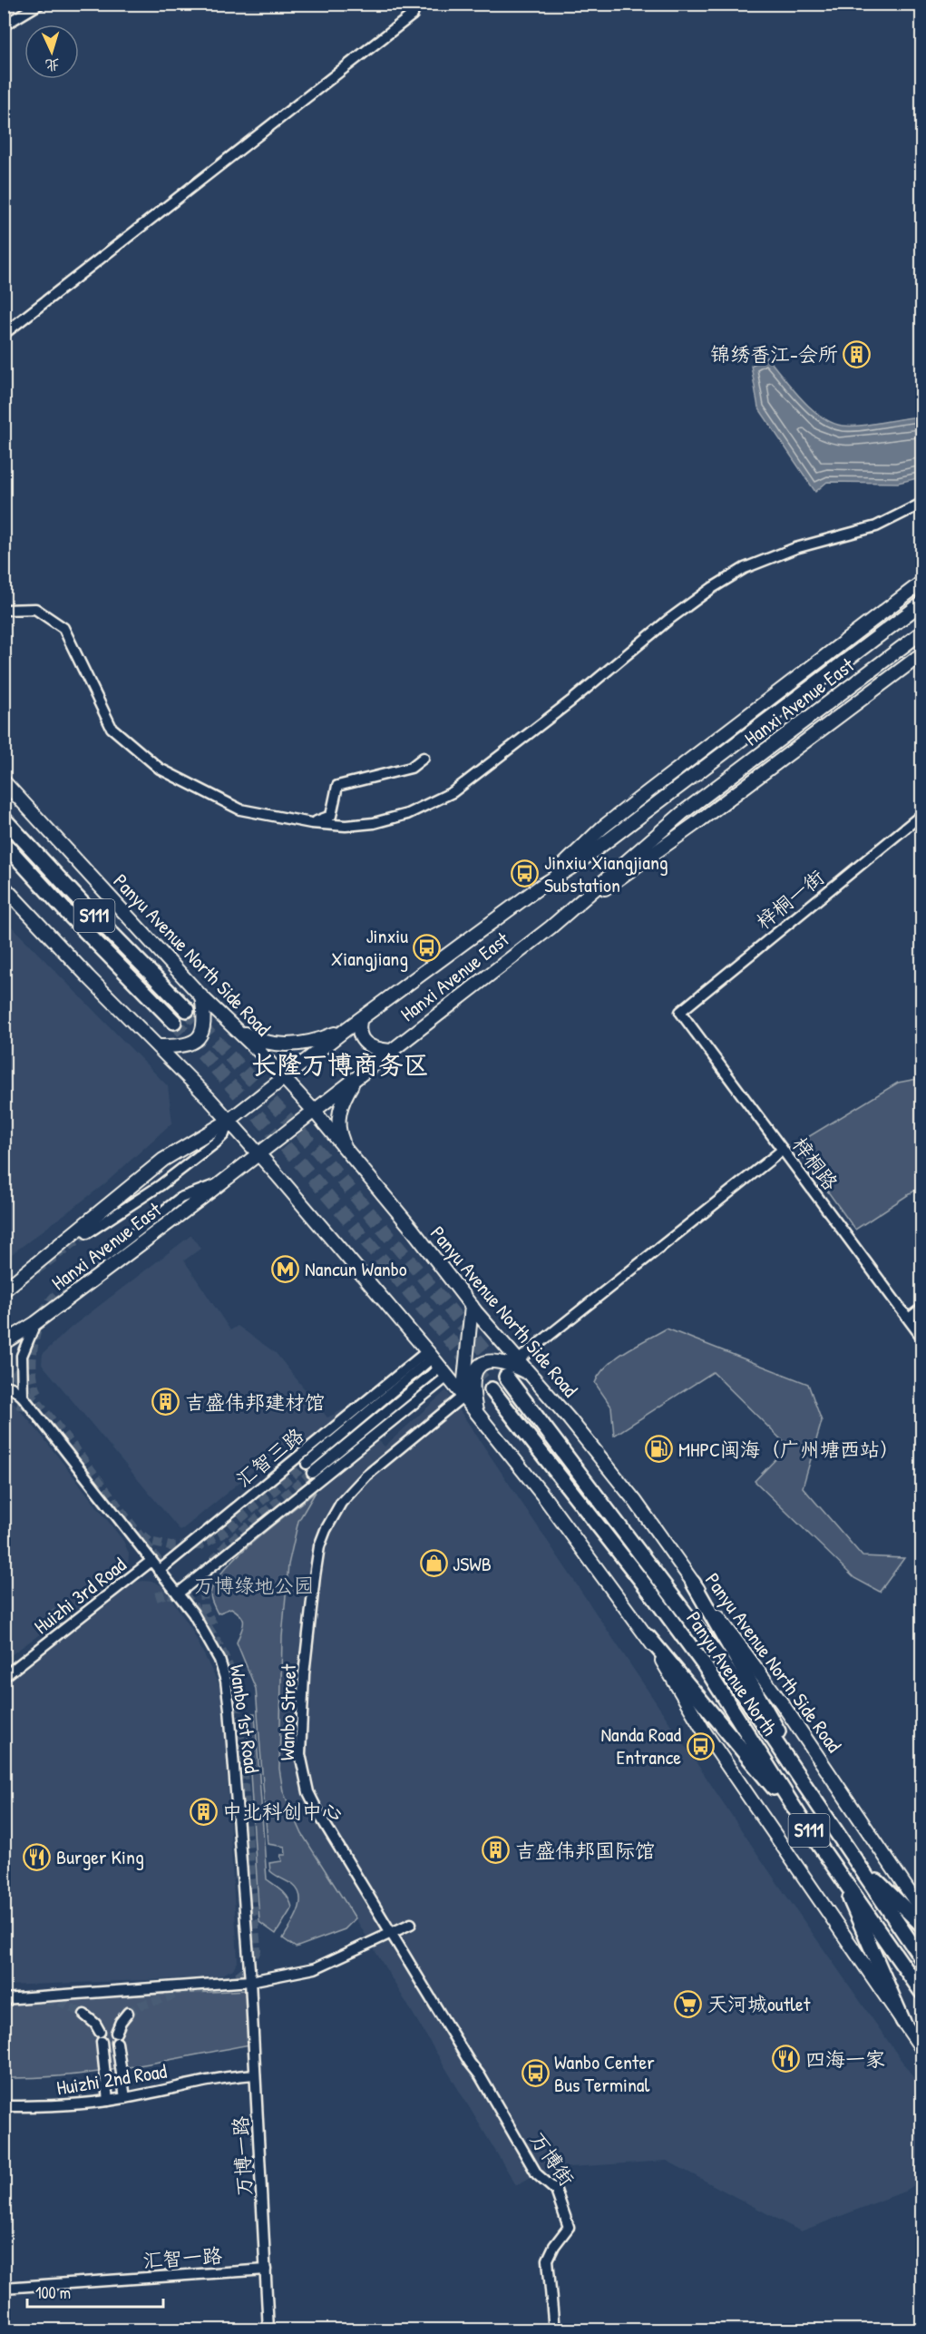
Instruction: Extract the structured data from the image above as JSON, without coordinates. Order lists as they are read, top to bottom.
{
  "streets": {
    "highway": ["S111", "Panyu Avenue North"],
    "main road": ["Hanxi Avenue East", "Panyu Avenue North Side Road"],
    "street": [
      "梓桐一街",
      "梓桐路",
      "汇智三路",
      "Huizhi 3rd Road",
      "Wanbo Street",
      "Wanbo 1st Road",
      "Huizhi 2nd Road",
      "万博一路",
      "汇智一路"
    ]
  },
  "crossings": [
    ["Hanxi Avenue East", "Panyu Avenue North Side Road"],
    ["梓桐一街", "梓桐路"],
    ["汇智三路", "Wanbo 1st Road"],
    ["Huizhi 3rd Road", "Wanbo 1st Road"],
    ["Wanbo 1st Road", "万博一路"],
    ["Huizhi 2nd Road", "万博一路"],
    ["万博一路", "汇智一路"]
  ],
  "districts": ["长隆万博商务区"],
  "parks": ["万博绿地公园"],
  "places": {
    "building": [
      "锦绣香江-会所",
      "吉盛伟邦建材馆",
      "中北科创中心",
      "吉盛伟邦国际馆"
    ],
    "bus stop": [
      "Jinxiu Xiangjiang Substation",
      "Jinxiu Xiangjiang",
      "Nanda Road Entrance",
      "Wanbo Center Bus Terminal"
    ],
    "metro station": ["Nancun Wanbo"],
    "fuel station": ["MHPC闽海（广州塘西站）"],
    "shop": ["JSWB"],
    "restaurant": ["Burger King", "四海一家"],
    "supermarket": ["天河城outlet"]
  },
  "scale_bar": "100 m",
  "north": "bottom"
}
